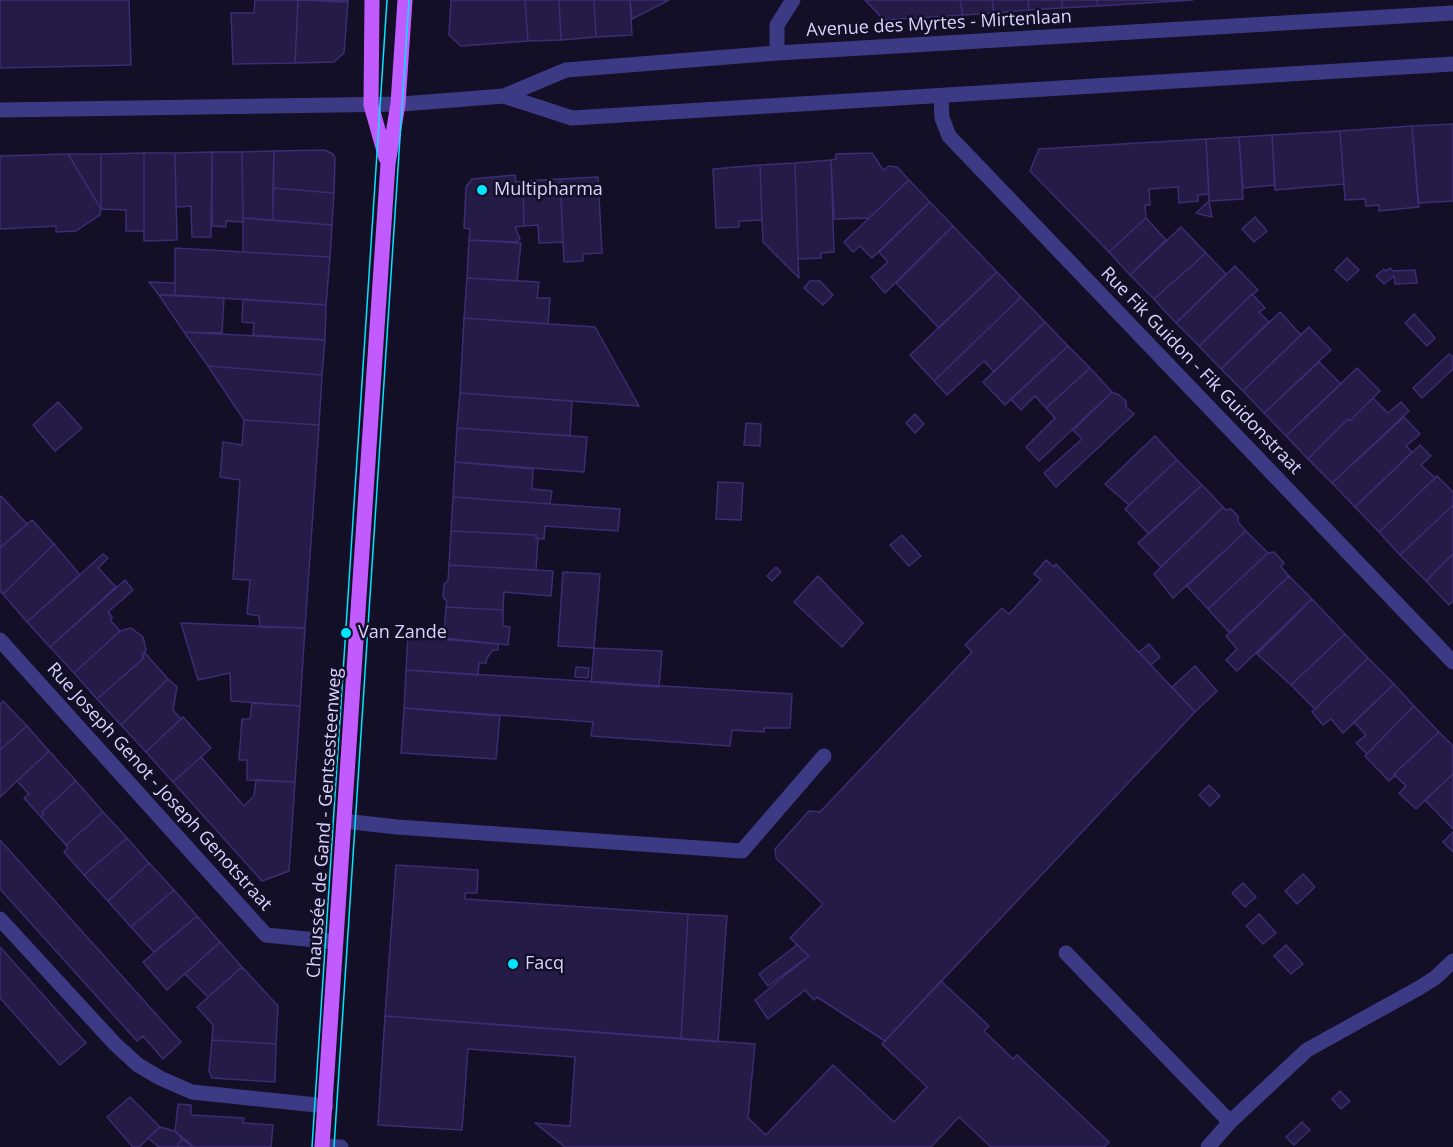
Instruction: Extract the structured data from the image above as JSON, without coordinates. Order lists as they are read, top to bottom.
{
  "streets": {
    "main road": ["Chaussée de Gand - Gentsesteenweg"],
    "street": ["Avenue des Myrtes - Mirtenlaan", "Rue Fik Guidon - Fik Guidonstraat", "Rue Joseph Genot - Joseph Genotstraat"]
  },
  "crossings": [
    ["Avenue des Myrtes - Mirtenlaan", "Rue Fik Guidon - Fik Guidonstraat"],
    ["Rue Joseph Genot - Joseph Genotstraat", "Chaussée de Gand - Gentsesteenweg"]
  ],
  "places": ["Multipharma", "Van Zande", "Facq"]
}
